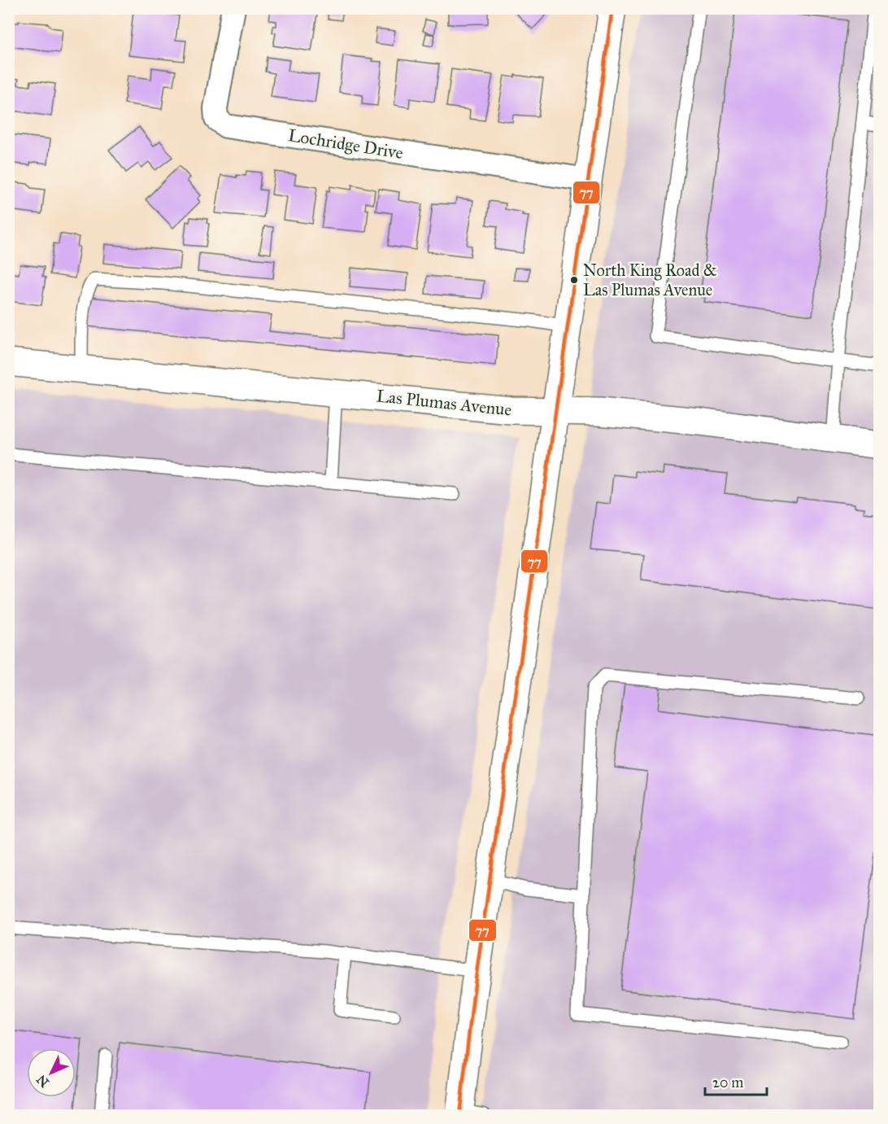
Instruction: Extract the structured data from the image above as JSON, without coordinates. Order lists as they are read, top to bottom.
{
  "streets": {
    "main road": ["Las Plumas Avenue"],
    "street": ["Lochridge Drive"]
  },
  "places": ["North King Road & Las Plumas Avenue"],
  "lines": ["transit line 77"],
  "scale_bar": "20 m",
  "north": "bottom left"
}
